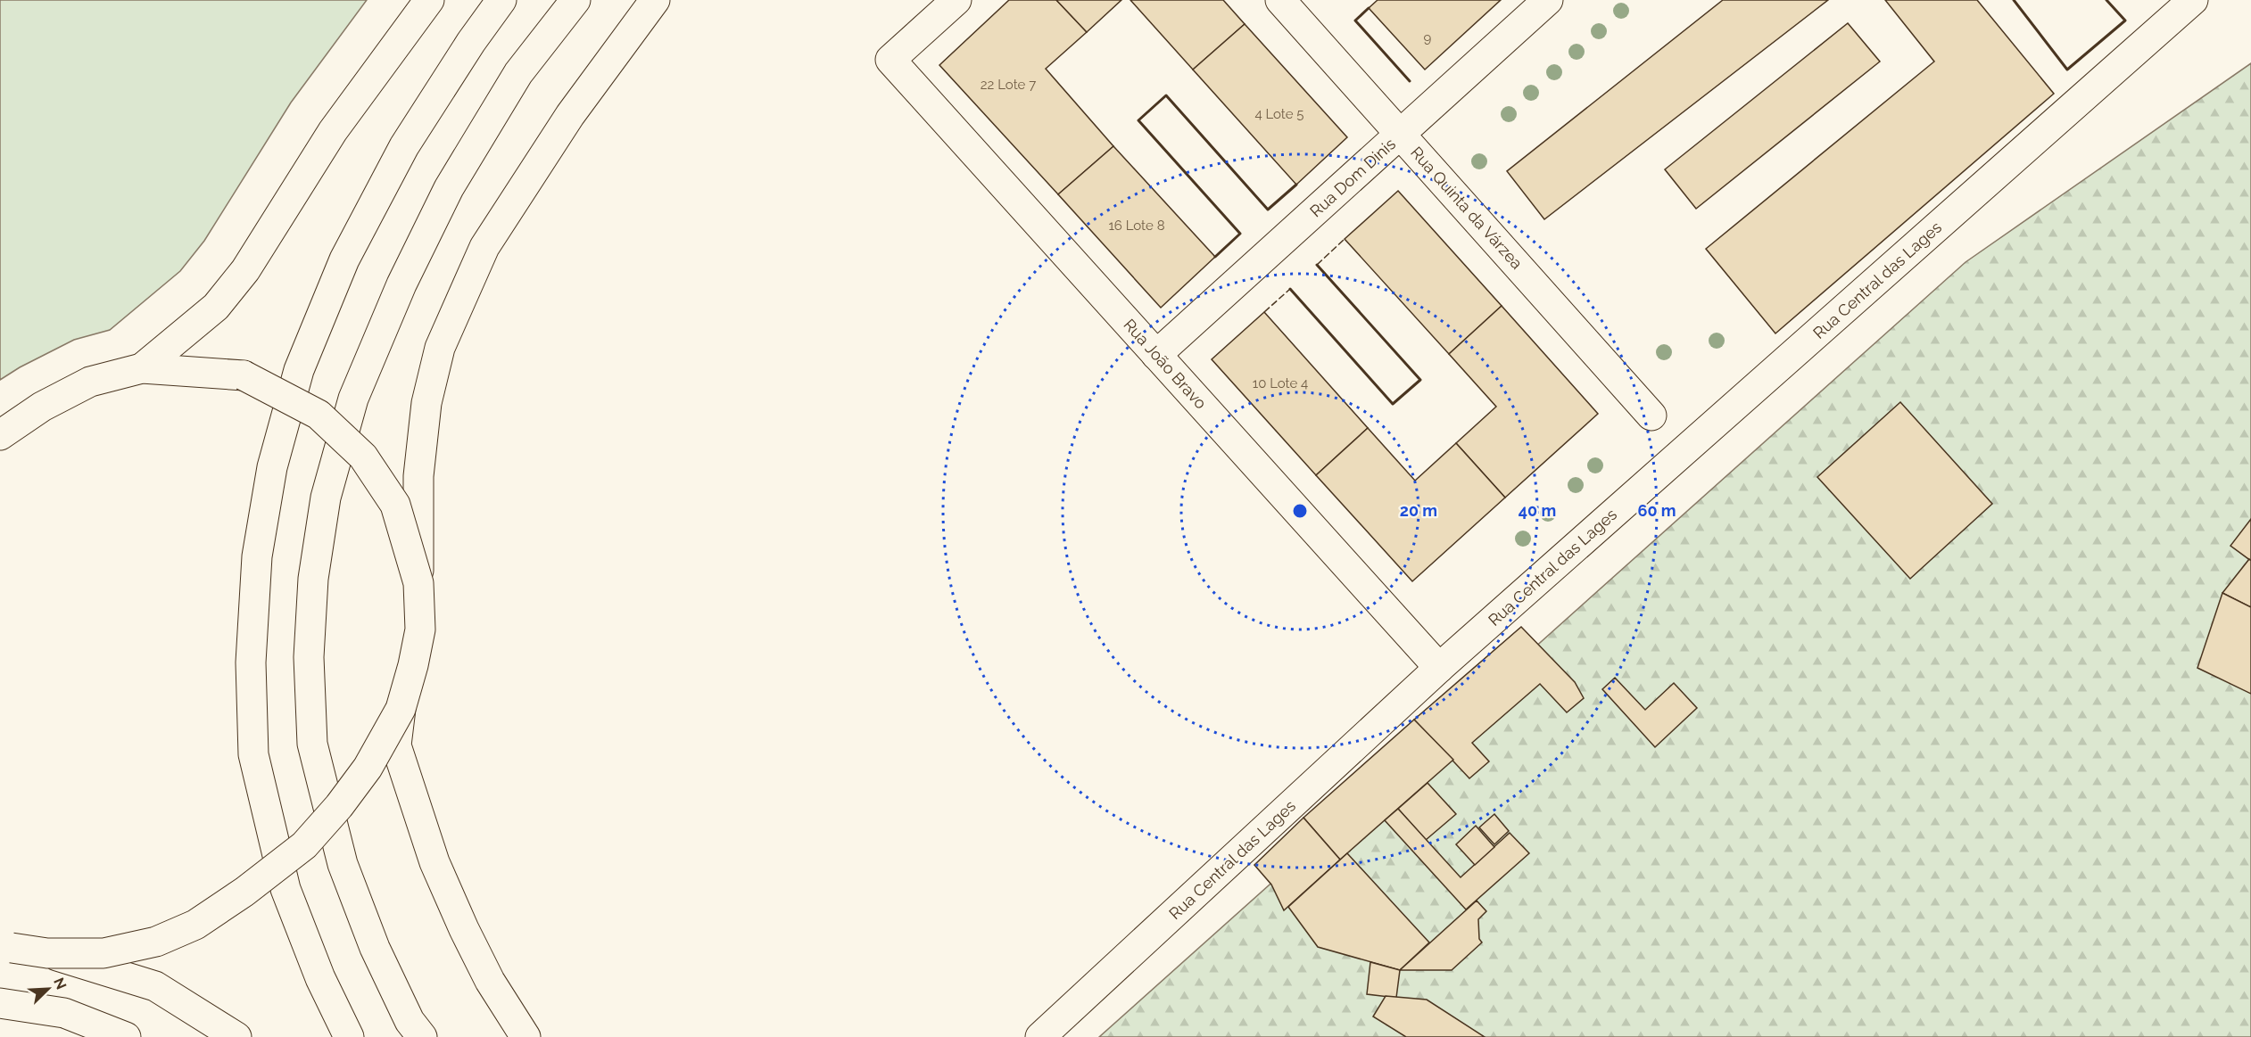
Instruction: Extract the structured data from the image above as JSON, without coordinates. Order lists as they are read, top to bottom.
{
  "streets": {
    "main road": [
      "Rua Dom Dinis",
      "Rua Quinta da Várzea",
      "Rua Central das Lages",
      "Rua João Bravo"
    ]
  },
  "crossings": [
    ["Rua Dom Dinis", "Rua Quinta da Várzea"],
    ["Rua Dom Dinis", "Rua João Bravo"],
    ["Rua Central das Lages", "Rua João Bravo"]
  ],
  "house_numbers": [
    "9",
    "22 Lote 7",
    "4 Lote 5",
    "16 Lote 8",
    "10 Lote 4"
  ],
  "north": "top right",
  "rings": ["20 m", "40 m", "60 m"]
}
